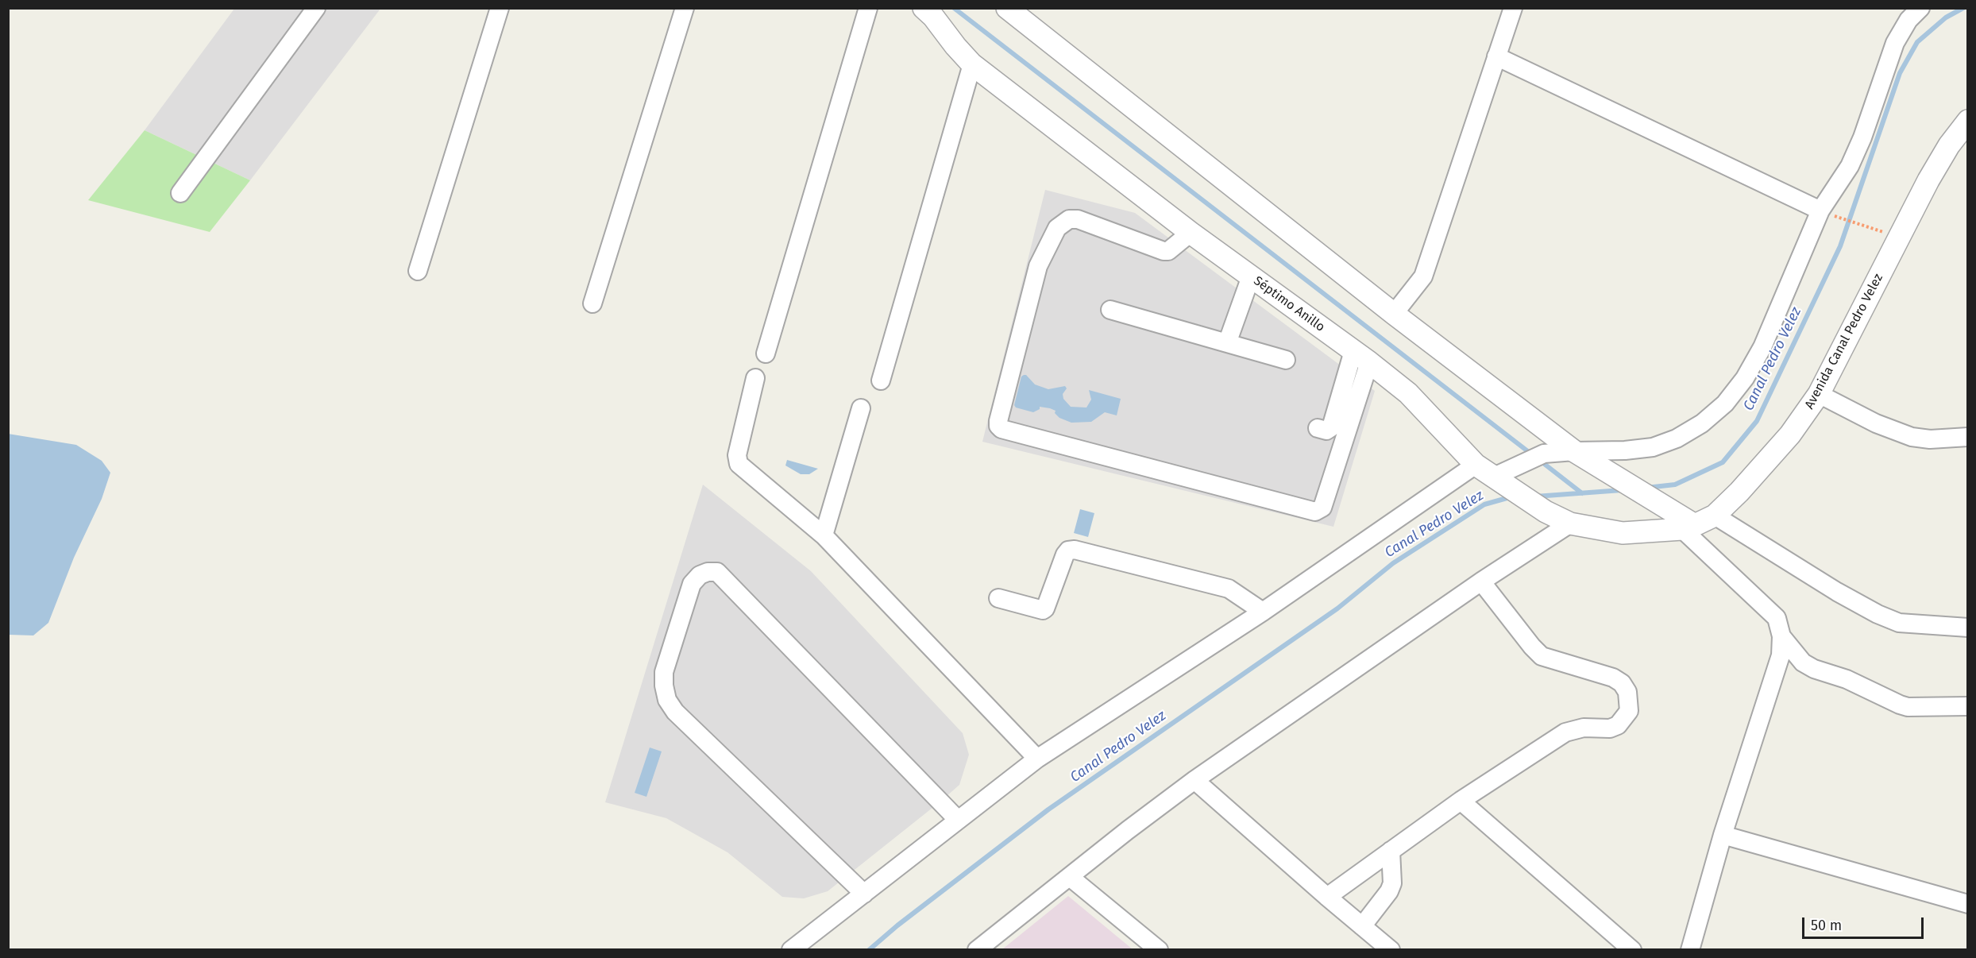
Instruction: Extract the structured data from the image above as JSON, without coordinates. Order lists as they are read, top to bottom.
{
  "streets": {
    "street": ["Séptimo Anillo", "Avenida Canal Pedro Velez"]
  },
  "crossings": [
    ["Séptimo Anillo", "Avenida Canal Pedro Velez"]
  ],
  "water": ["Canal Pedro Velez"],
  "scale_bar": "50 m"
}
